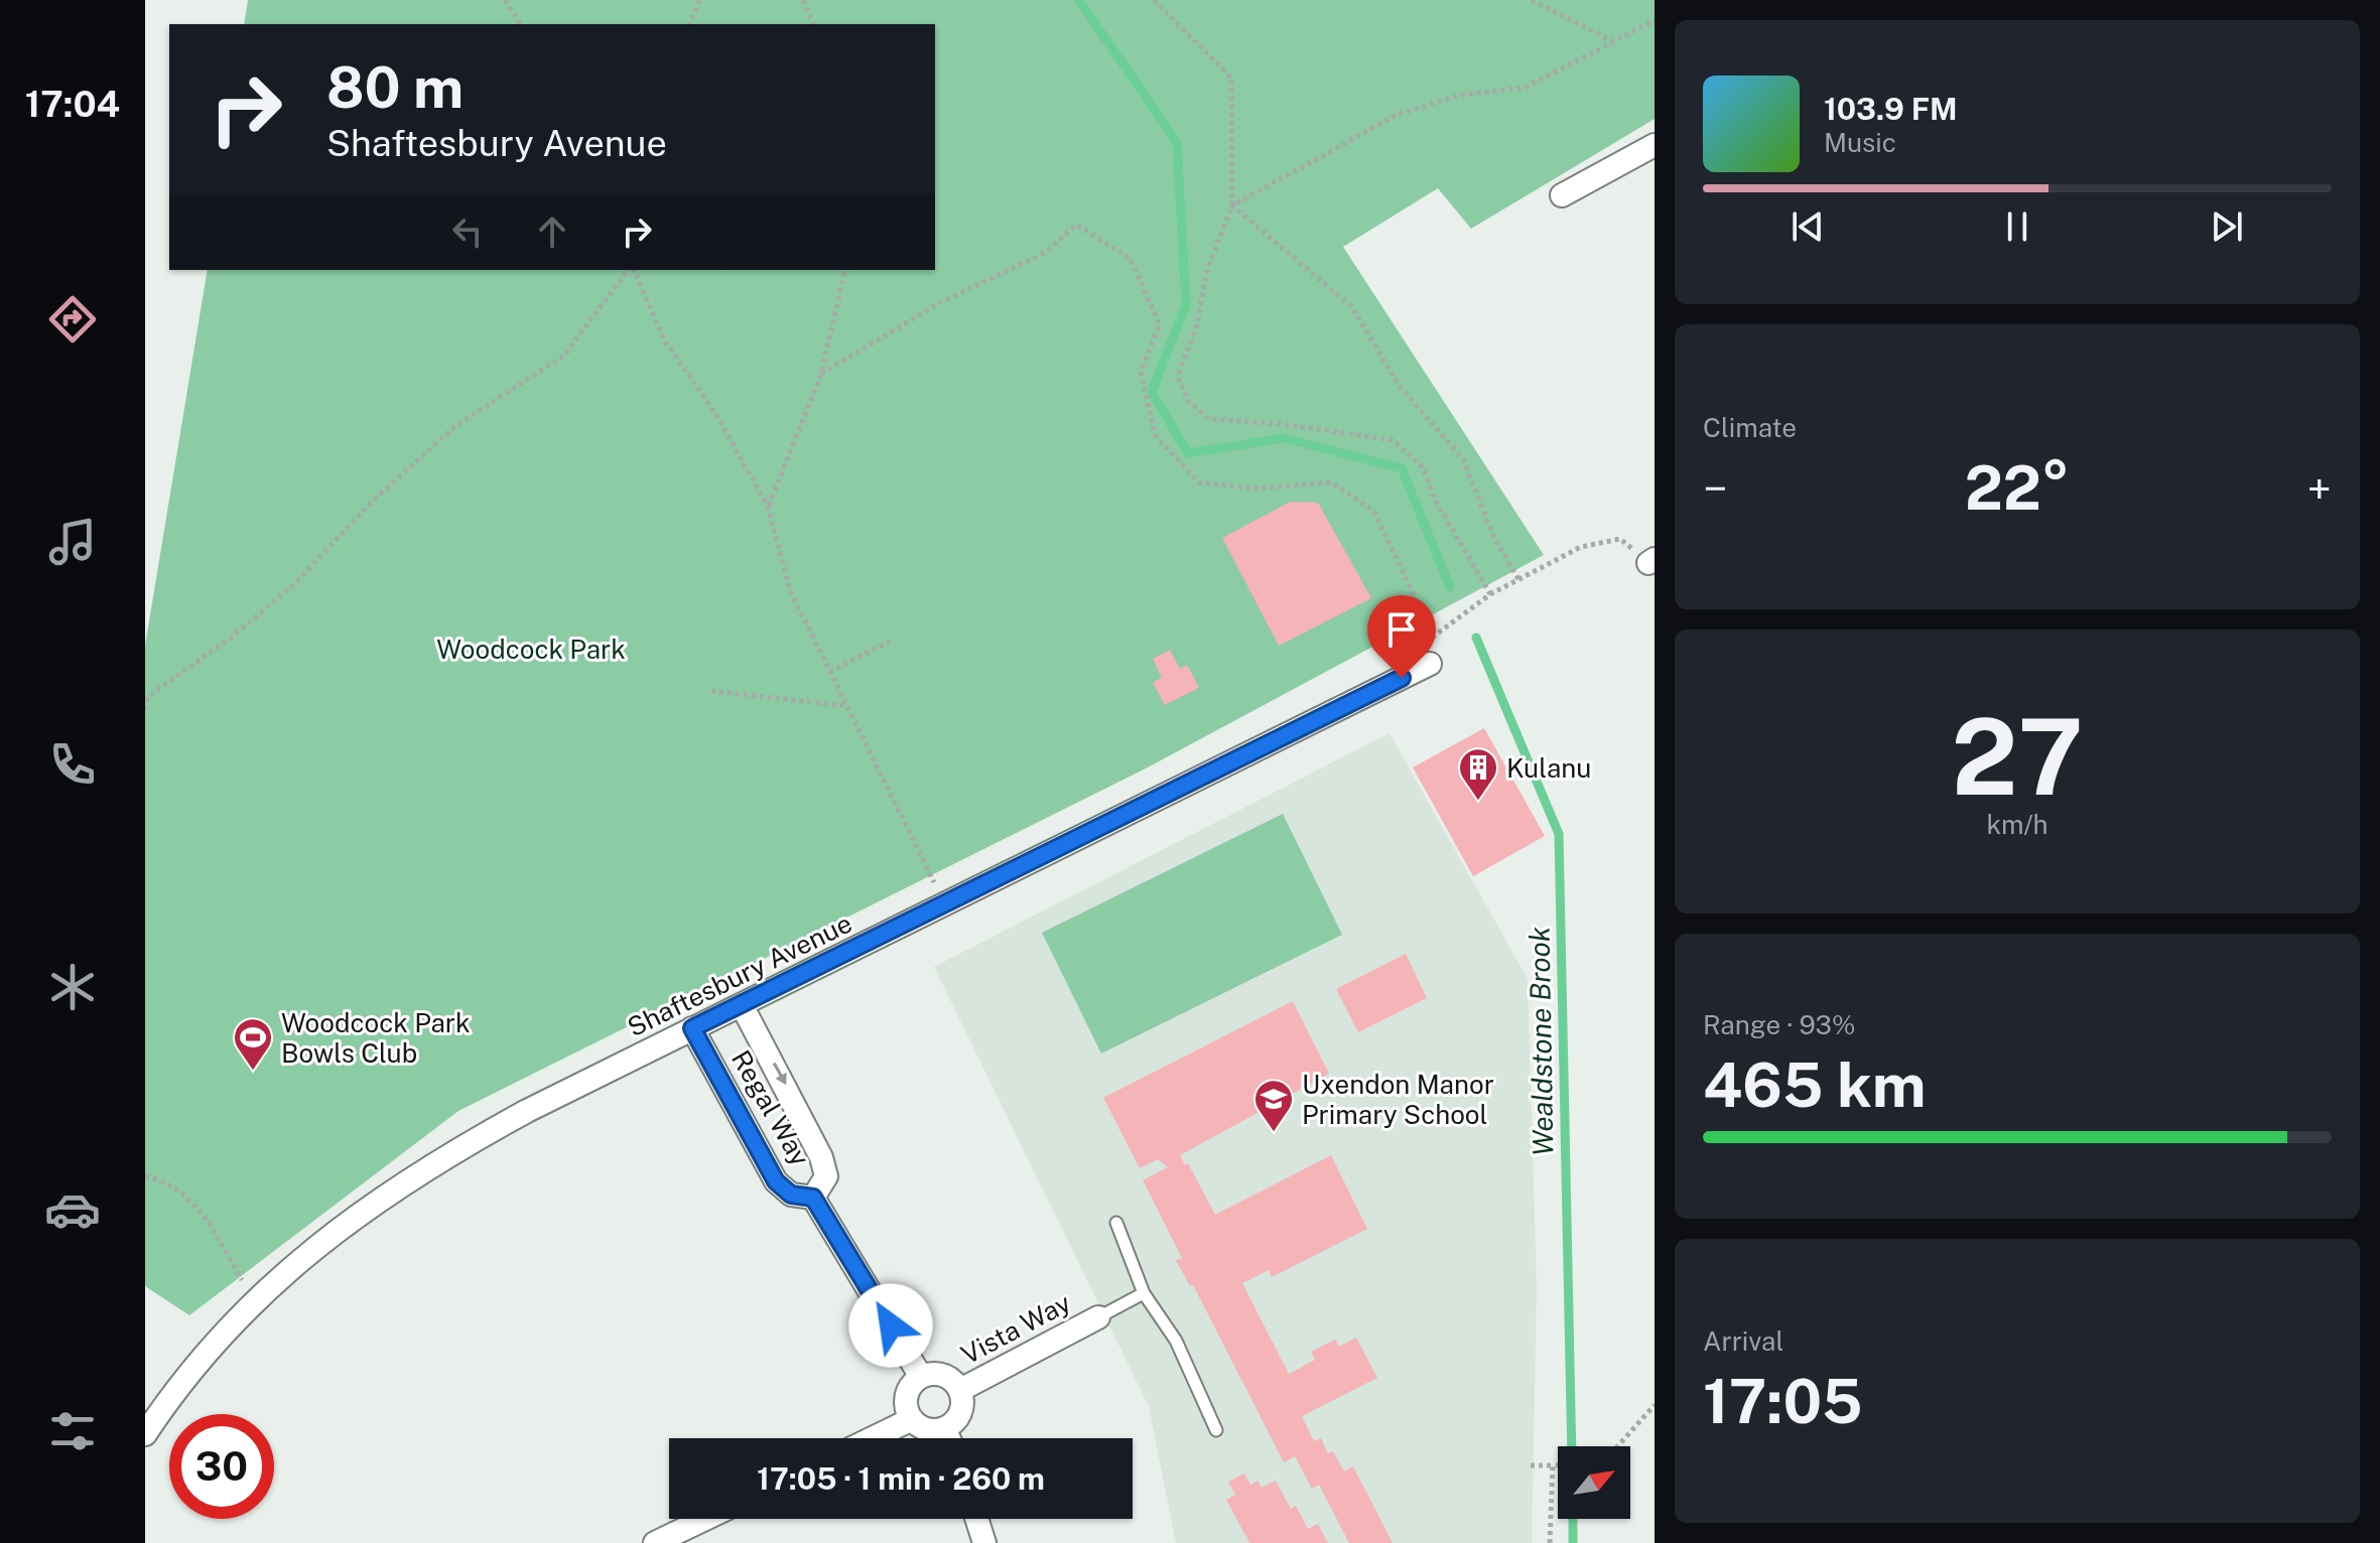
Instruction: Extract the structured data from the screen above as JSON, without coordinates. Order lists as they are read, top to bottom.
{
  "streets": {
    "street": ["Shaftesbury Avenue", "Regal Way", "Vista Way"]
  },
  "crossings": [
    ["Shaftesbury Avenue", "Regal Way"],
    ["Regal Way", "Vista Way"]
  ],
  "water": ["Wealdstone Brook"],
  "parks": ["Woodcock Park"],
  "places": {
    "building": ["Kulanu"],
    "sports": ["Woodcock Park Bowls Club"],
    "school or university": ["Uxendon Manor Primary School"]
  },
  "north": "top right",
  "page": {
    "tabs": "17:04",
    "turn": ["80 m", "Shaftesbury Avenue"],
    "song": ["103.9 FM", "Music"],
    "tile": [
      "Climate",
      ["27", "km/h"],
      ["Range · 93%", "465 km"],
      ["Arrival", "17:05"]
    ],
    "heat": ["−", "22°", "+"],
    "limit": "30",
    "trip": "17:05 · 1 min · 260 m"
  }
}
